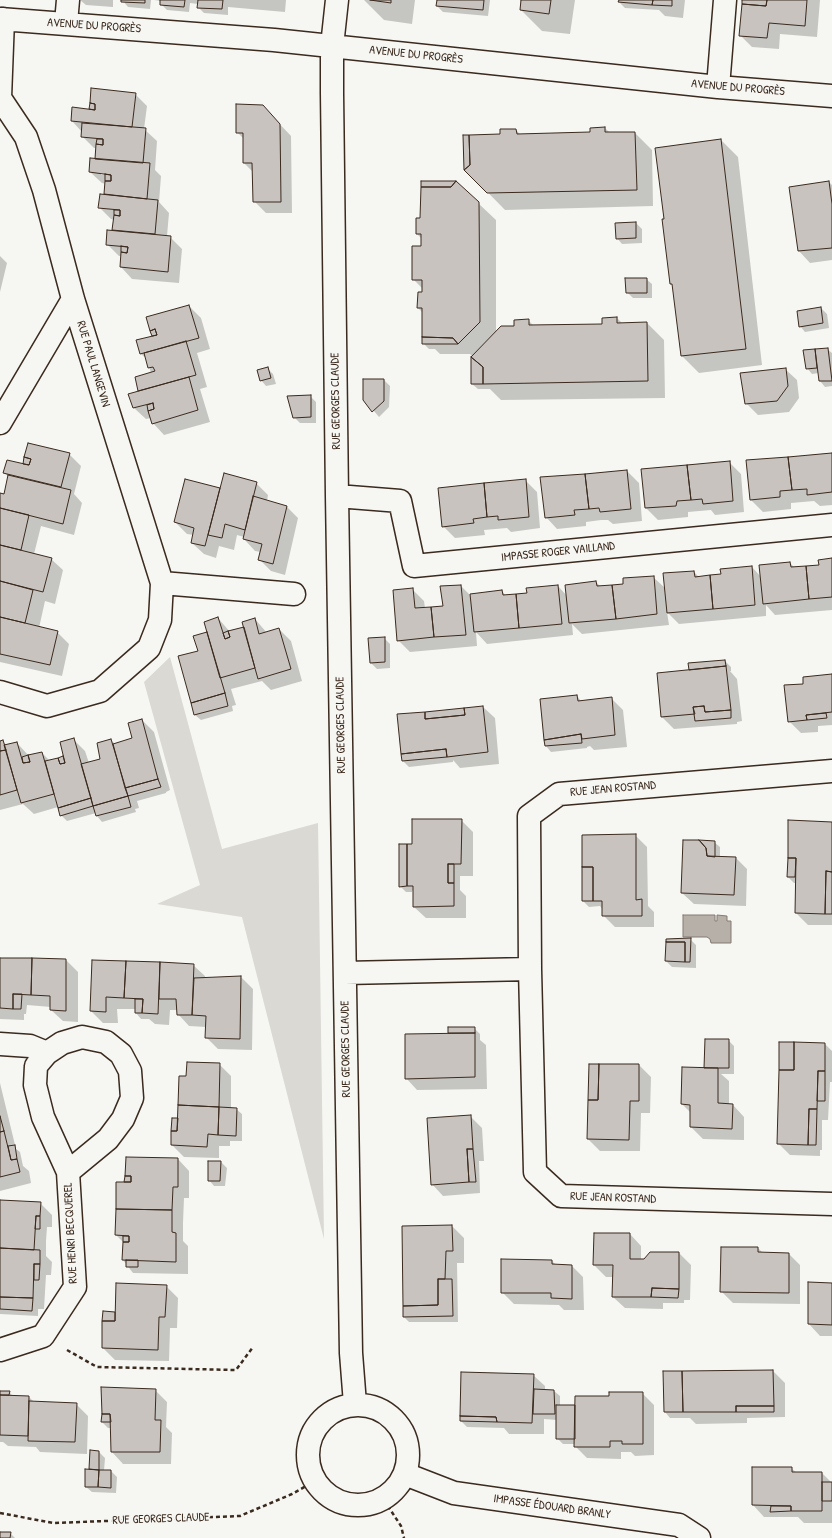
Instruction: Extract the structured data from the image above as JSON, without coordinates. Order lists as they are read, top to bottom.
{
  "streets": {
    "street": [
      "AVENUE DU PROGRÈS",
      "RUE PAUL LANGEVIN",
      "RUE GEORGES CLAUDE",
      "IMPASSE ROGER VAILLAND",
      "RUE JEAN ROSTAND",
      "RUE HENRI BECQUEREL",
      "IMPASSE ÉDOUARD BRANLY"
    ]
  },
  "crossings": [
    ["AVENUE DU PROGRÈS", "RUE PAUL LANGEVIN"],
    ["AVENUE DU PROGRÈS", "RUE GEORGES CLAUDE"],
    ["RUE GEORGES CLAUDE", "IMPASSE ROGER VAILLAND"],
    ["RUE GEORGES CLAUDE", "IMPASSE ÉDOUARD BRANLY"]
  ]
}
